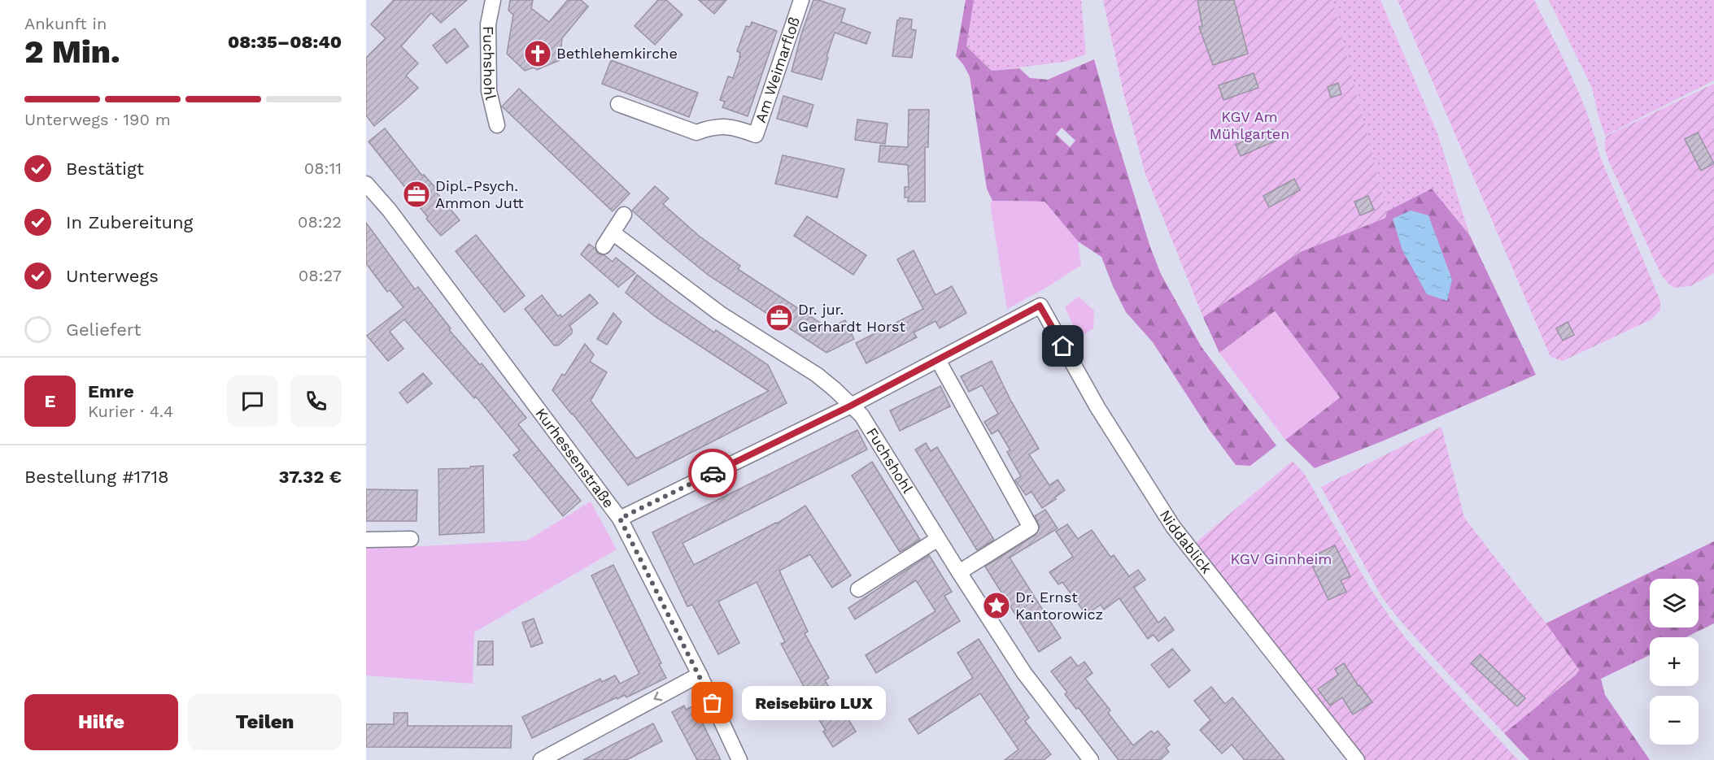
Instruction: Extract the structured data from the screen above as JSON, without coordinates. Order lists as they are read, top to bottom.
{
  "streets": {
    "street": [
      "Fuchshohl",
      "Am Weimarfloß",
      "Kurhessenstraße",
      "Niddablick"
    ]
  },
  "parks": ["KGV Am Mühlgarten", "KGV Ginnheim"],
  "places": {
    "church": ["Bethlehemkirche"],
    "office": ["Dipl.-Psych. Ammon Jutt", "Dr. jur. Gerhardt Horst"],
    "place": ["Dr. Ernst Kantorowicz"],
    "other": ["Reisebüro LUX"]
  },
  "page": {
    "heading": ["2 Min.", "Ankunft in", "08:35–08:40"],
    "panel": [
      "Emre",
      "Kurier · 4.4",
      "Bestellung #1718",
      "37.32 €"
    ],
    "bar": "Unterwegs · 190 m",
    "list": [
      ["Bestätigt", "08:11"],
      ["In Zubereitung", "08:22"],
      ["Unterwegs", "08:27"],
      "Geliefert"
    ],
    "round": "E",
    "map_buttons": ["+", "−"],
    "buttons": ["Hilfe", "Teilen"],
    "bubble": "Reisebüro LUX"
  }
}
